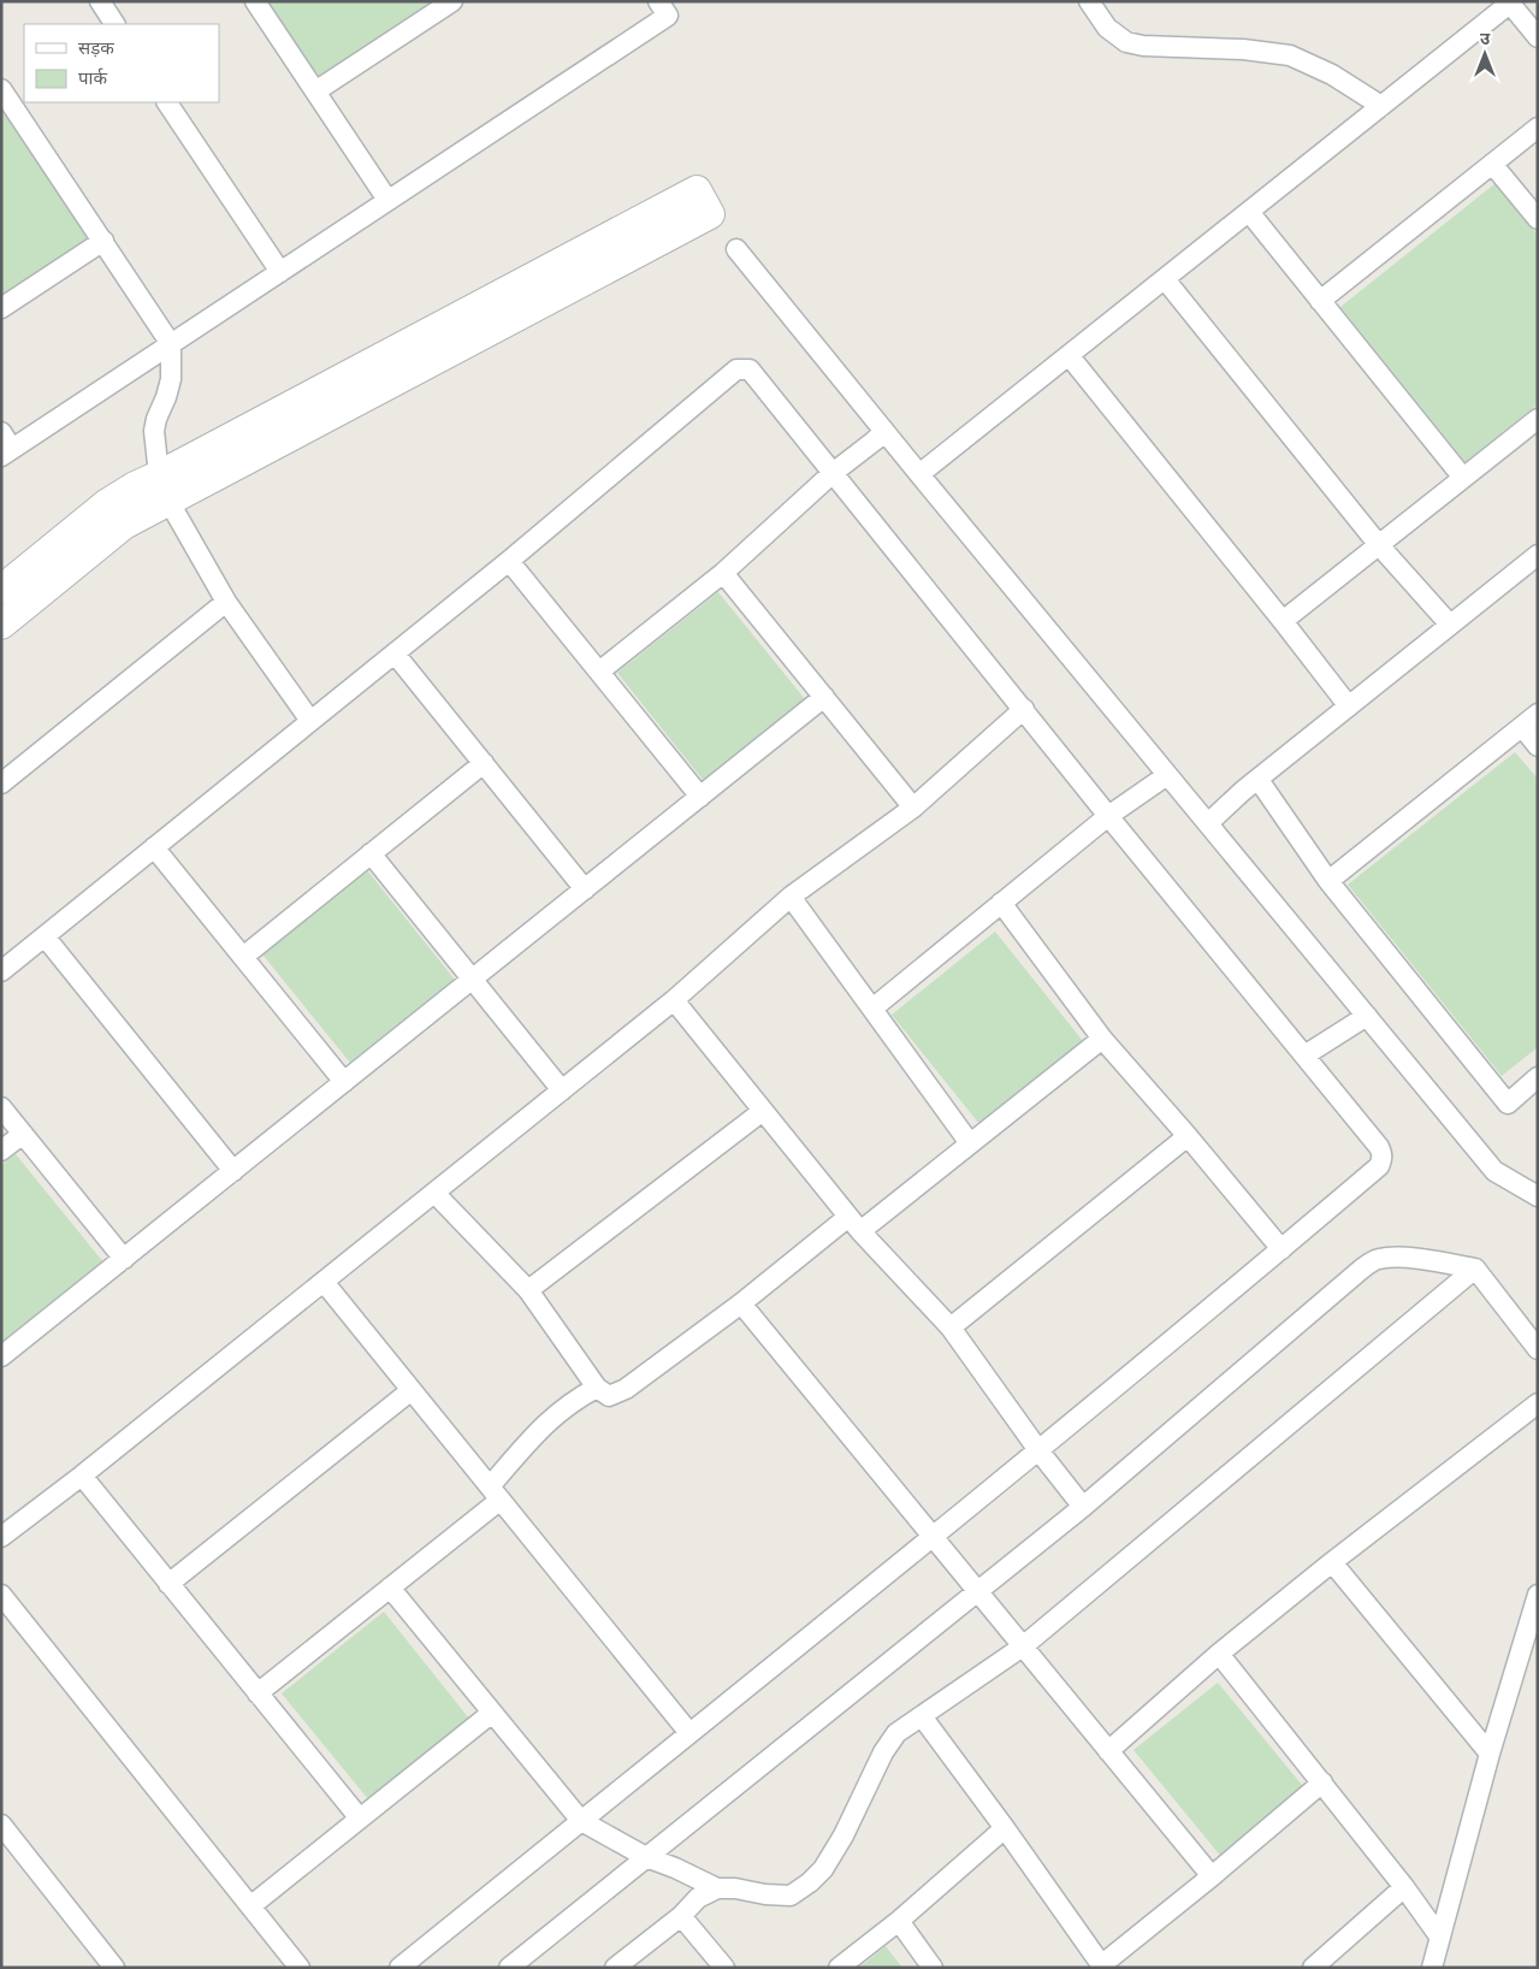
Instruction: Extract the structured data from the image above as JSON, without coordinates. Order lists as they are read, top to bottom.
{
  "legend": ["सड़क", "पार्क"],
  "north": "top"
}
